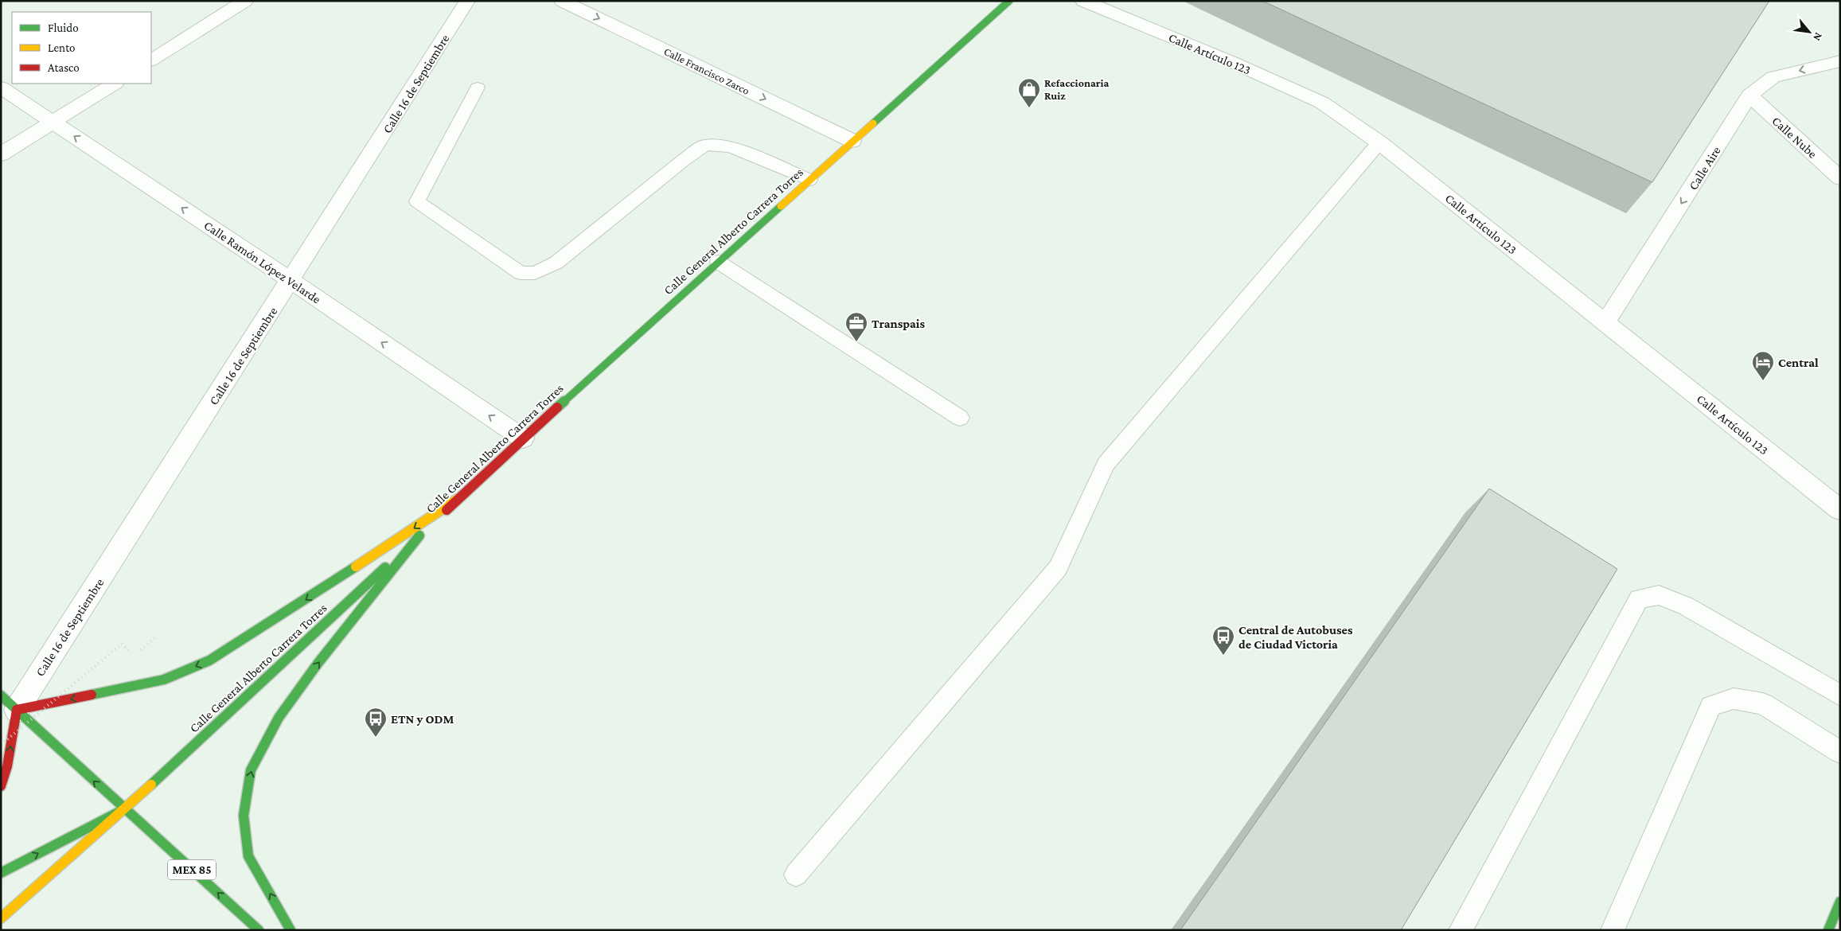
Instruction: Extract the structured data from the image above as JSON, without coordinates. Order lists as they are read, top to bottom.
{
  "streets": {
    "main road": ["Calle General Alberto Carrera Torres", "MEX 85"],
    "street": [
      "Calle Artículo 123",
      "Calle Francisco Zarco",
      "Calle 16 de Septiembre",
      "Calle Nube",
      "Calle Aire",
      "Calle Ramón López Velarde"
    ]
  },
  "crossings": [
    ["Calle Artículo 123", "Calle Aire"],
    ["Calle Francisco Zarco", "Calle General Alberto Carrera Torres"],
    ["Calle 16 de Septiembre", "Calle Ramón López Velarde"],
    ["Calle 16 de Septiembre", "MEX 85"],
    ["Calle Nube", "Calle Aire"],
    ["Calle General Alberto Carrera Torres", "Calle Ramón López Velarde"],
    ["Calle General Alberto Carrera Torres", "MEX 85"]
  ],
  "one_way": ["Calle Francisco Zarco", "Calle Aire", "Calle Ramón López Velarde"],
  "places": {
    "shop": ["Refaccionaria Ruiz"],
    "office": ["Transpais"],
    "hotel": ["Central"],
    "bus stop": ["Central de Autobuses de Ciudad Victoria", "ETN y ODM"]
  },
  "legend": ["Fluido", "Lento", "Atasco"],
  "north": "bottom right"
}
